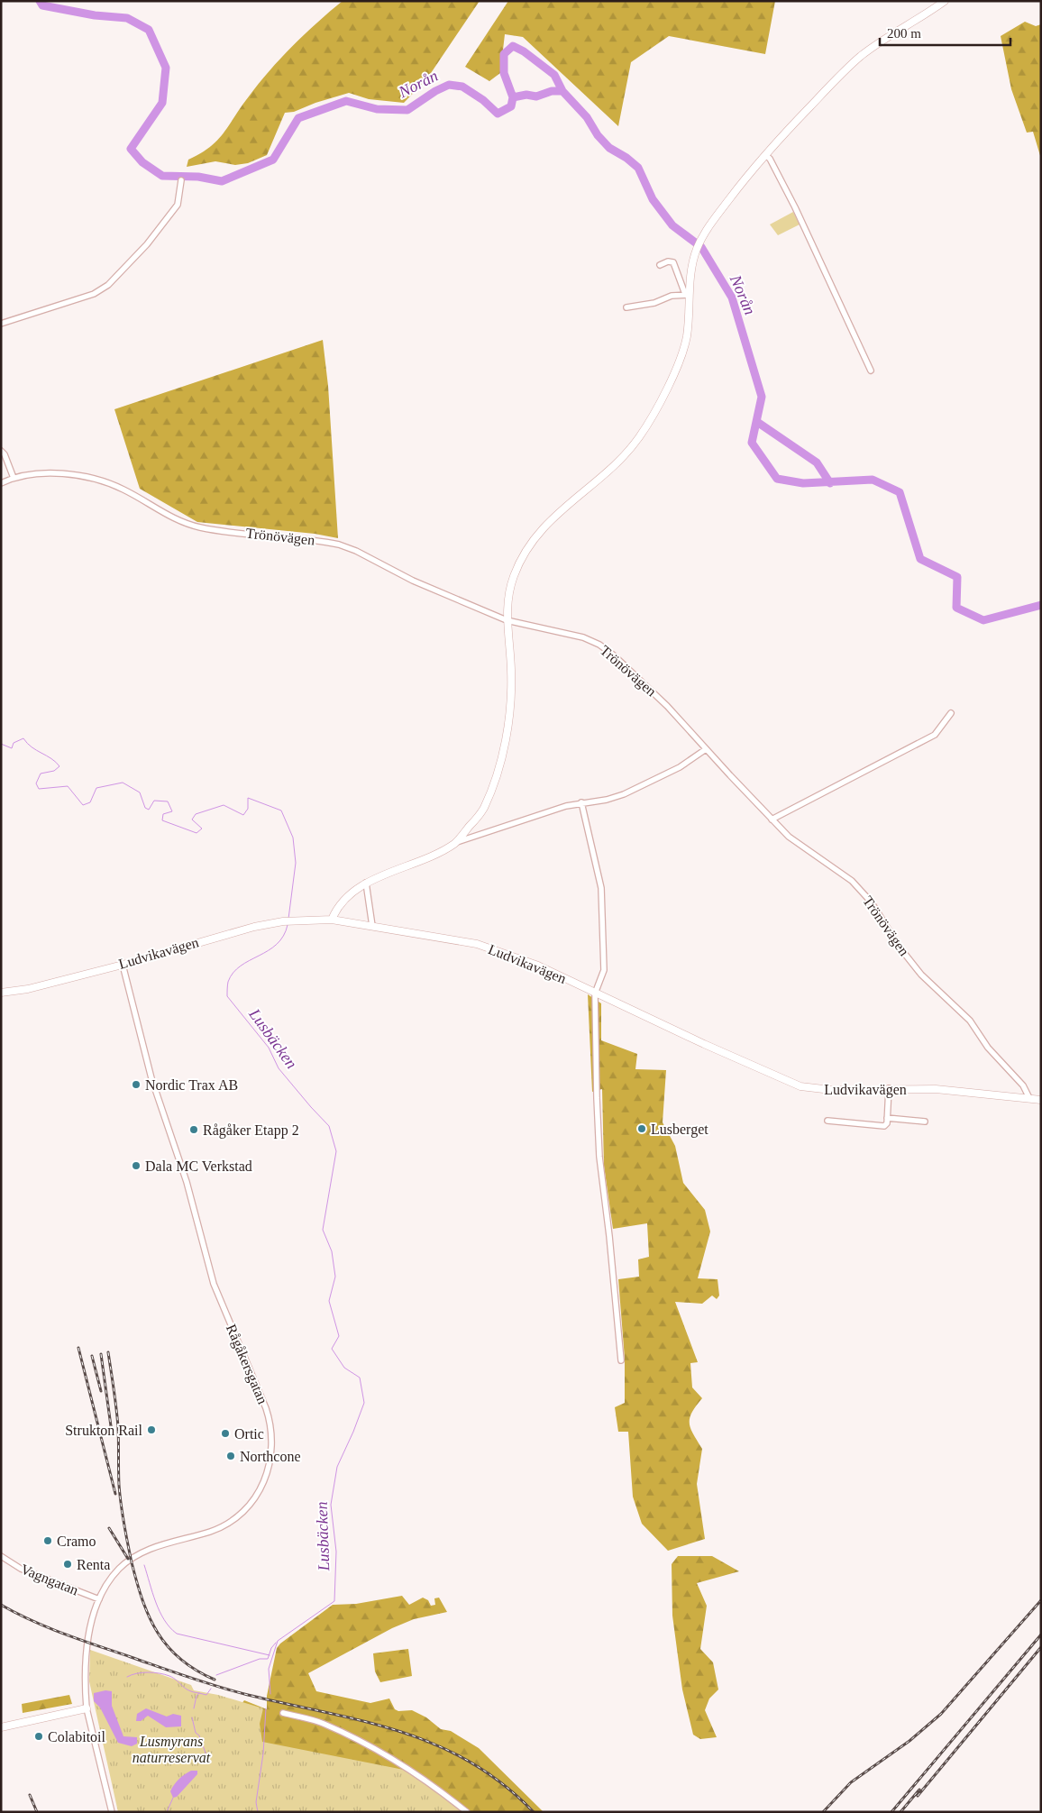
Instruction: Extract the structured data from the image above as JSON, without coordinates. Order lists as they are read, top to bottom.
{
  "streets": {
    "street": [
      "Trönövägen",
      "Ludvikavägen",
      "Rågåkersgatan",
      "Vagngatan"
    ]
  },
  "crossings": [
    ["Trönövägen", "Ludvikavägen"],
    ["Ludvikavägen", "Rågåkersgatan"],
    ["Rågåkersgatan", "Vagngatan"]
  ],
  "water": ["Norån", "Lusbäcken"],
  "parks": ["Lusmyrans naturreservat"],
  "places": [
    "Nordic Trax AB",
    "Lusberget",
    "Rågåker Etapp 2",
    "Dala MC Verkstad",
    "Strukton Rail",
    "Ortic",
    "Northcone",
    "Cramo",
    "Renta",
    "Colabitoil"
  ],
  "scale_bar": "200 m"
}
